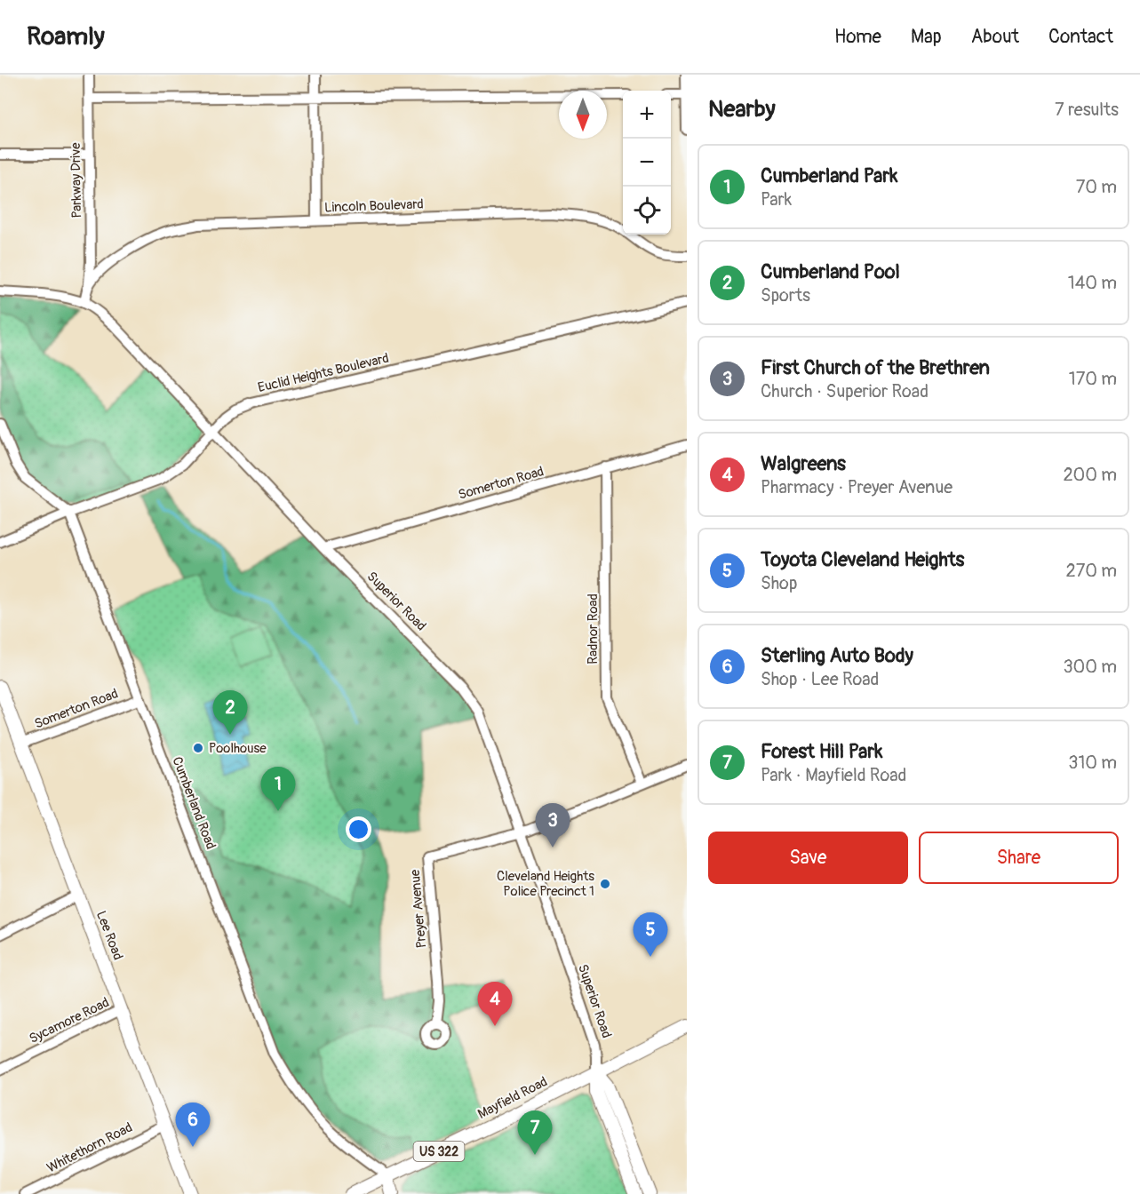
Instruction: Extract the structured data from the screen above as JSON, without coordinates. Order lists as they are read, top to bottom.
{
  "streets": {
    "main road": [
      "Superior Road",
      "Lee Road",
      "Mayfield Road",
      "US 322"
    ],
    "street": [
      "Parkway Drive",
      "Lincoln Boulevard",
      "Euclid Heights Boulevard",
      "Somerton Road",
      "Radnor Road",
      "Cumberland Road",
      "Preyer Avenue",
      "Sycamore Road",
      "Whitethorn Road"
    ]
  },
  "crossings": [
    ["Parkway Drive", "Lincoln Boulevard"],
    ["Lincoln Boulevard", "Superior Road"],
    ["Euclid Heights Boulevard", "Superior Road"],
    ["Euclid Heights Boulevard", "Cumberland Road"],
    ["Somerton Road", "Superior Road"],
    ["Somerton Road", "Radnor Road"],
    ["Somerton Road", "Cumberland Road"],
    ["Somerton Road", "Lee Road"],
    ["Superior Road", "Preyer Avenue"],
    ["Superior Road", "Mayfield Road"],
    ["Cumberland Road", "Mayfield Road"],
    ["Lee Road", "Sycamore Road"],
    ["Lee Road", "Whitethorn Road"]
  ],
  "places": ["Poolhouse", "Cleveland Heights Police Precinct 1"],
  "north": "bottom",
  "page": {
    "header": "Roamly",
    "nav": [
      "Home",
      "Map",
      "About",
      "Contact"
    ],
    "heading": ["Nearby", "7 results"],
    "map_buttons": ["+", "−"],
    "list": [
      {
        "mark": "1",
        "name": "Cumberland Park",
        "note": "Park",
        "value": "70 m"
      },
      {
        "mark": "2",
        "name": "Cumberland Pool",
        "note": "Sports",
        "value": "140 m"
      },
      {
        "mark": "3",
        "name": "First Church of the Brethren",
        "note": "Church · Superior Road",
        "value": "170 m"
      },
      {
        "mark": "4",
        "name": "Walgreens",
        "note": "Pharmacy · Preyer Avenue",
        "value": "200 m"
      },
      {
        "mark": "5",
        "name": "Toyota Cleveland Heights",
        "note": "Shop",
        "value": "270 m"
      },
      {
        "mark": "6",
        "name": "Sterling Auto Body",
        "note": "Shop · Lee Road",
        "value": "300 m"
      },
      {
        "mark": "7",
        "name": "Forest Hill Park",
        "note": "Park · Mayfield Road",
        "value": "310 m"
      }
    ],
    "pins": [
      "2",
      "1",
      "3",
      "5",
      "4",
      "6",
      "7"
    ],
    "buttons": ["Save", "Share"]
  }
}
